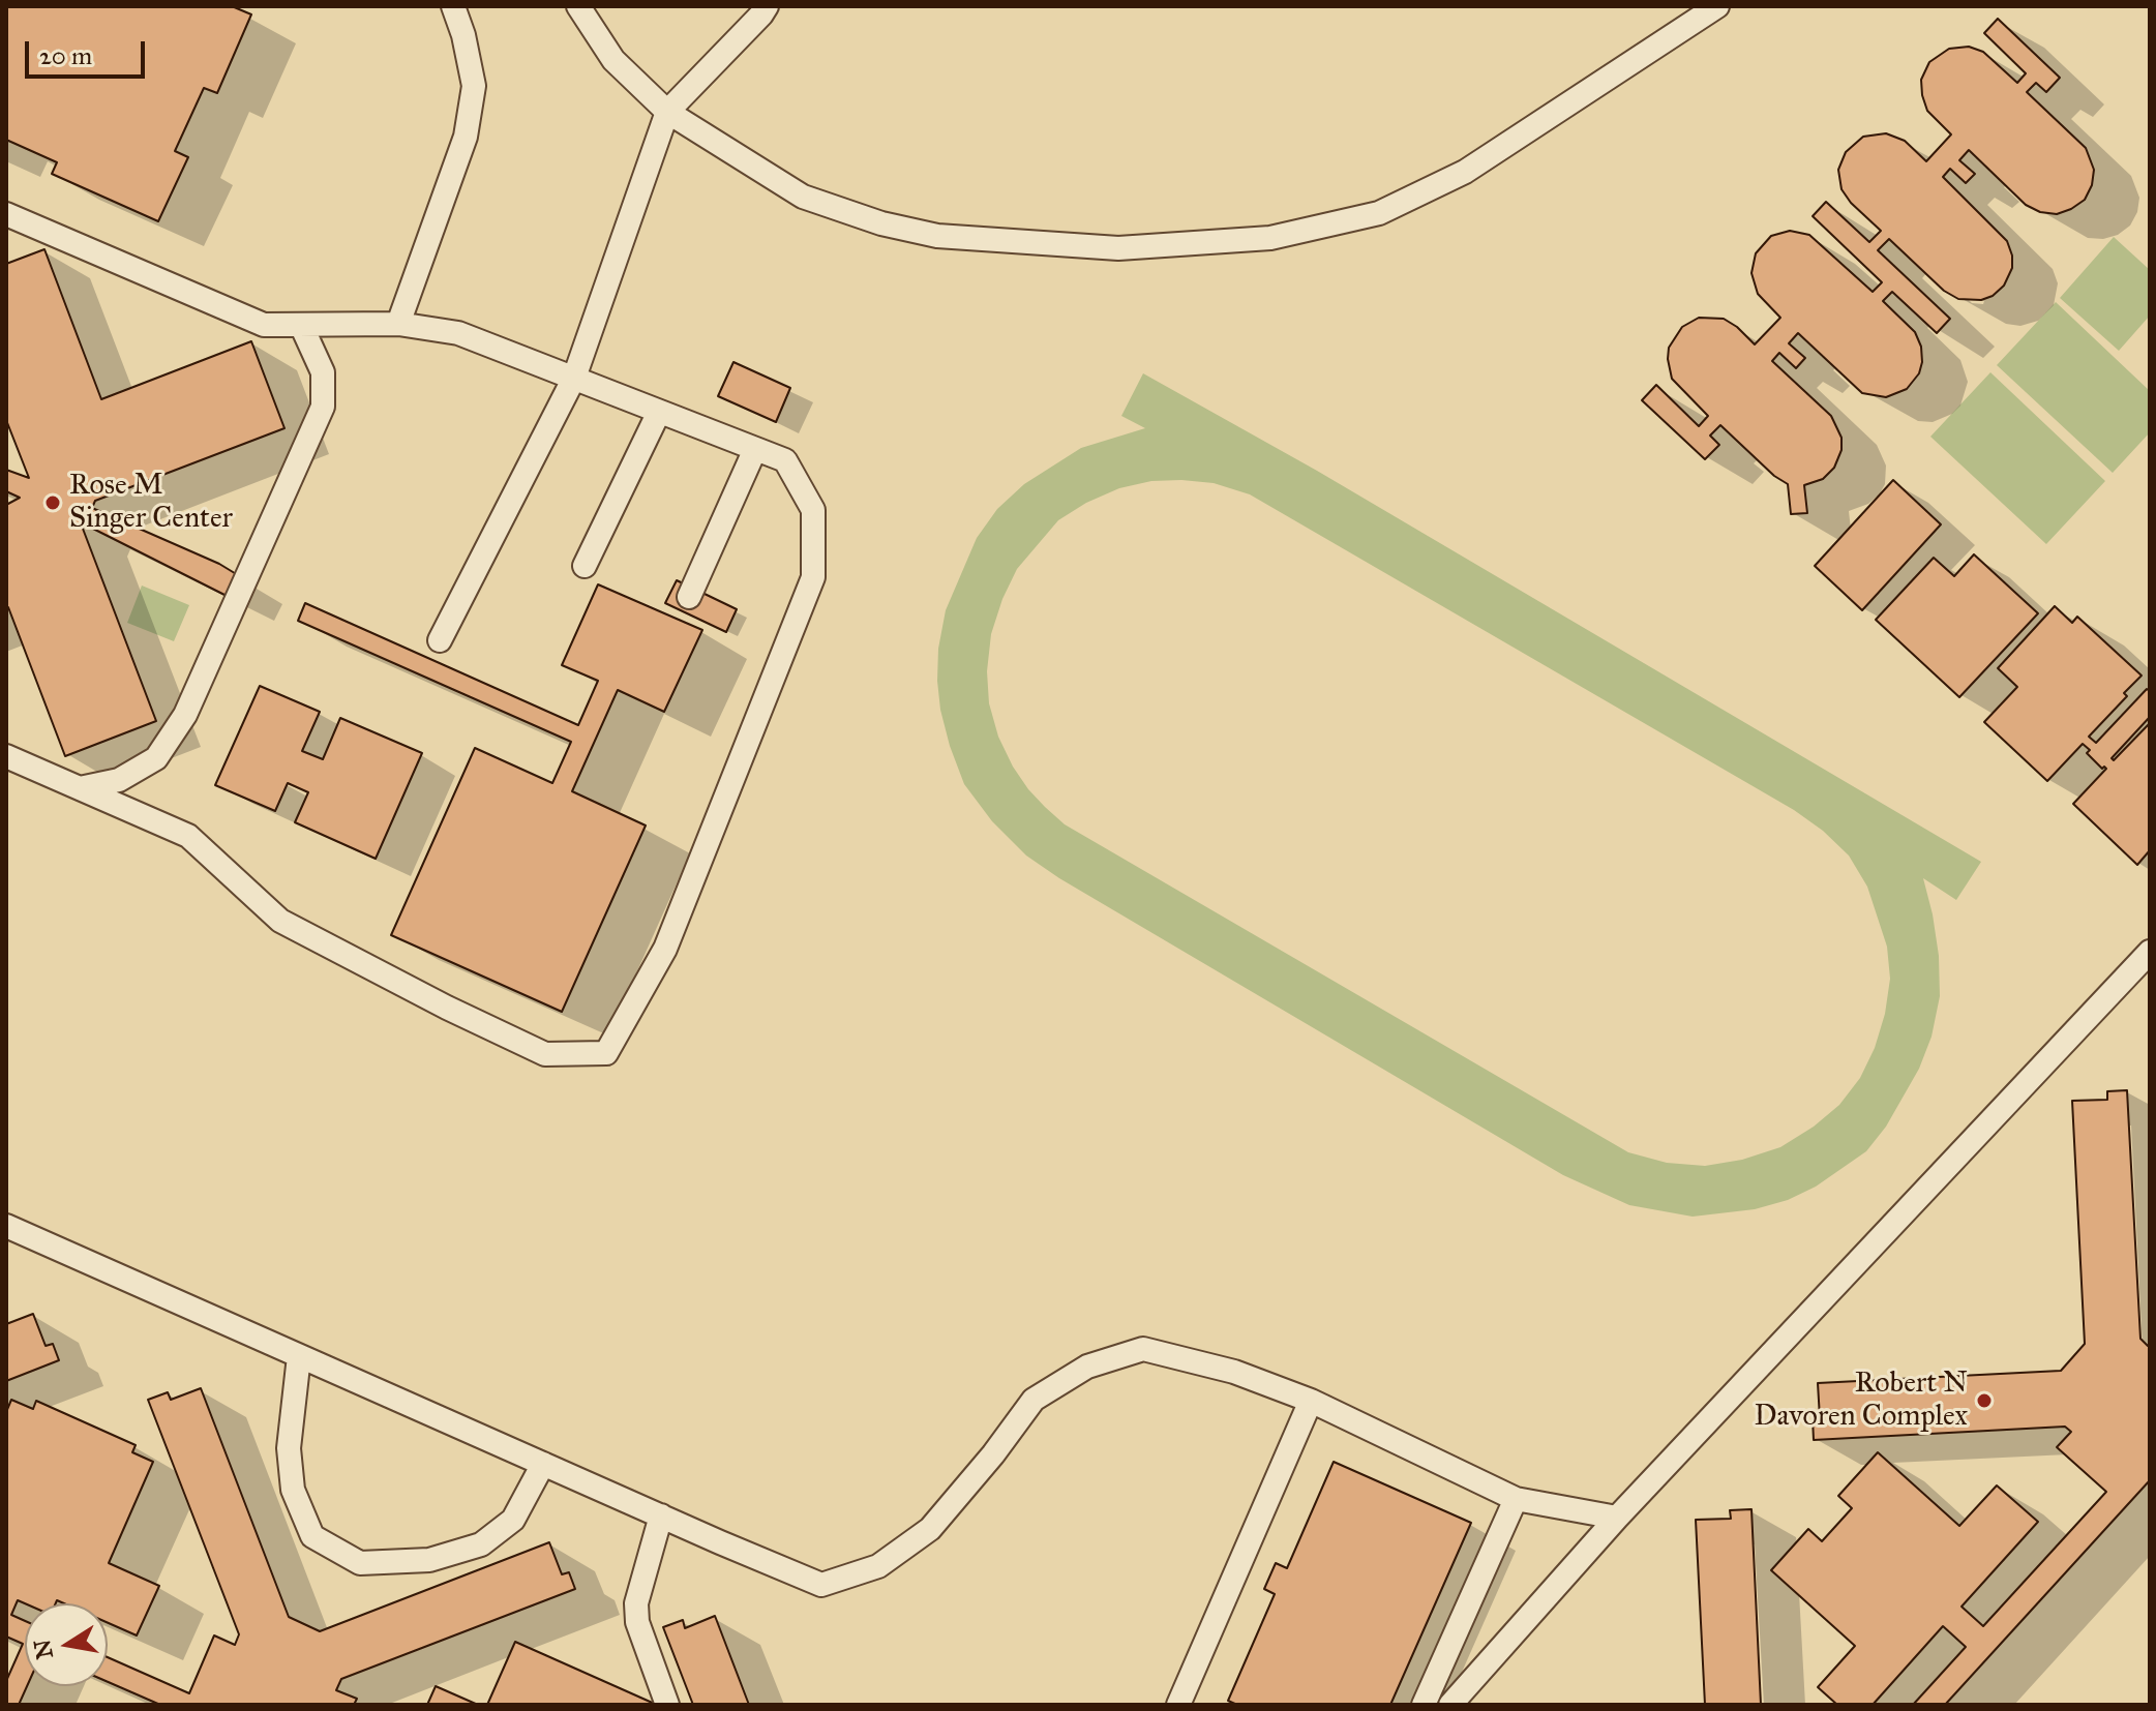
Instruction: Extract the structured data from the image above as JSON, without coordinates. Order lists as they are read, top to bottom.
{
  "places": ["Rose M Singer Center", "Robert N Davoren Complex"],
  "scale_bar": "20 m",
  "north": "left"
}
